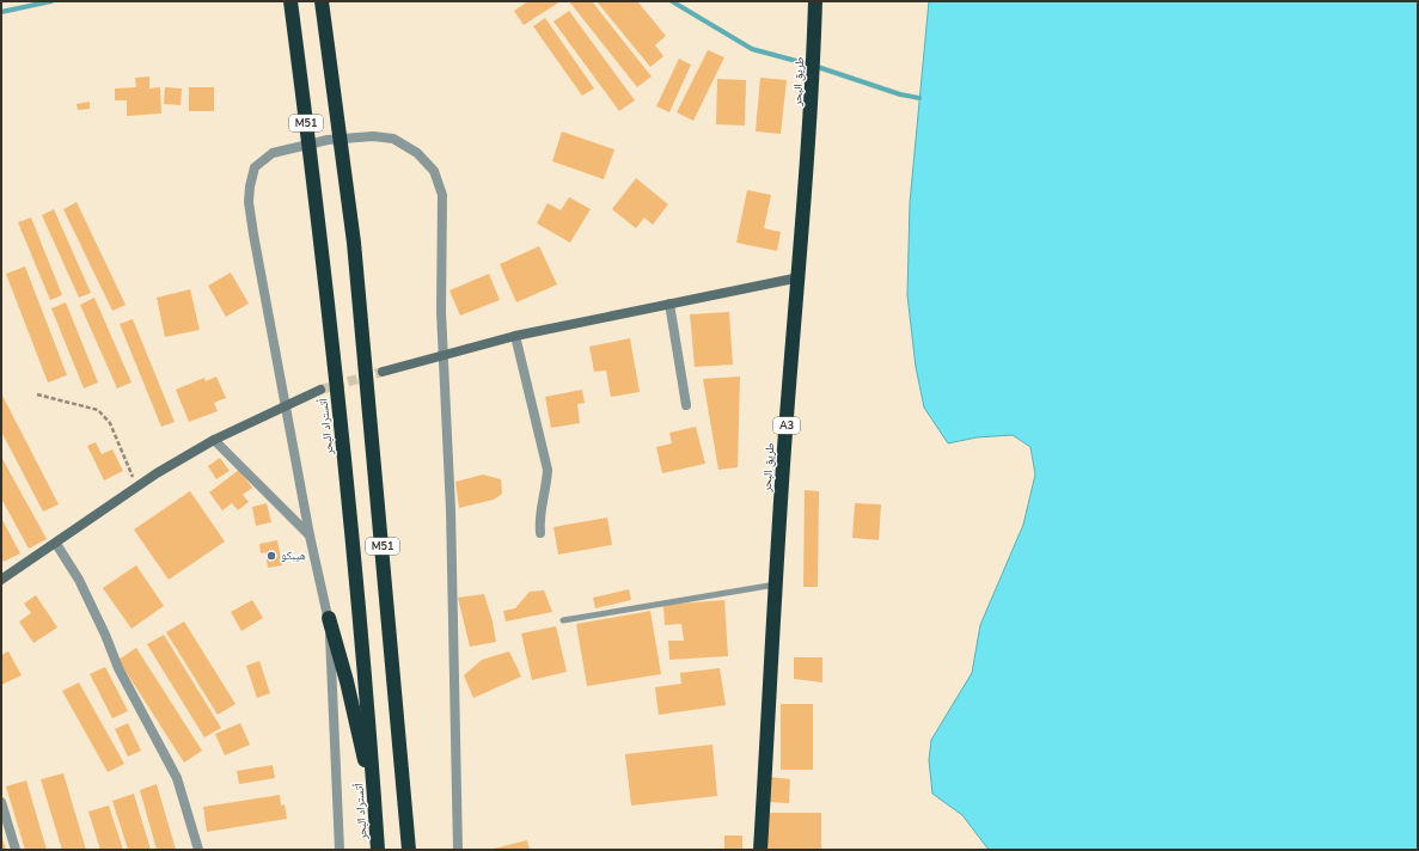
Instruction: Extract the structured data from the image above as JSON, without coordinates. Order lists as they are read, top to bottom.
{
  "streets": {
    "highway": [
      "طريق البحر",
      "M51",
      "A3",
      "أتستراد البحر"
    ]
  },
  "places": ["هيبكو"]
}
